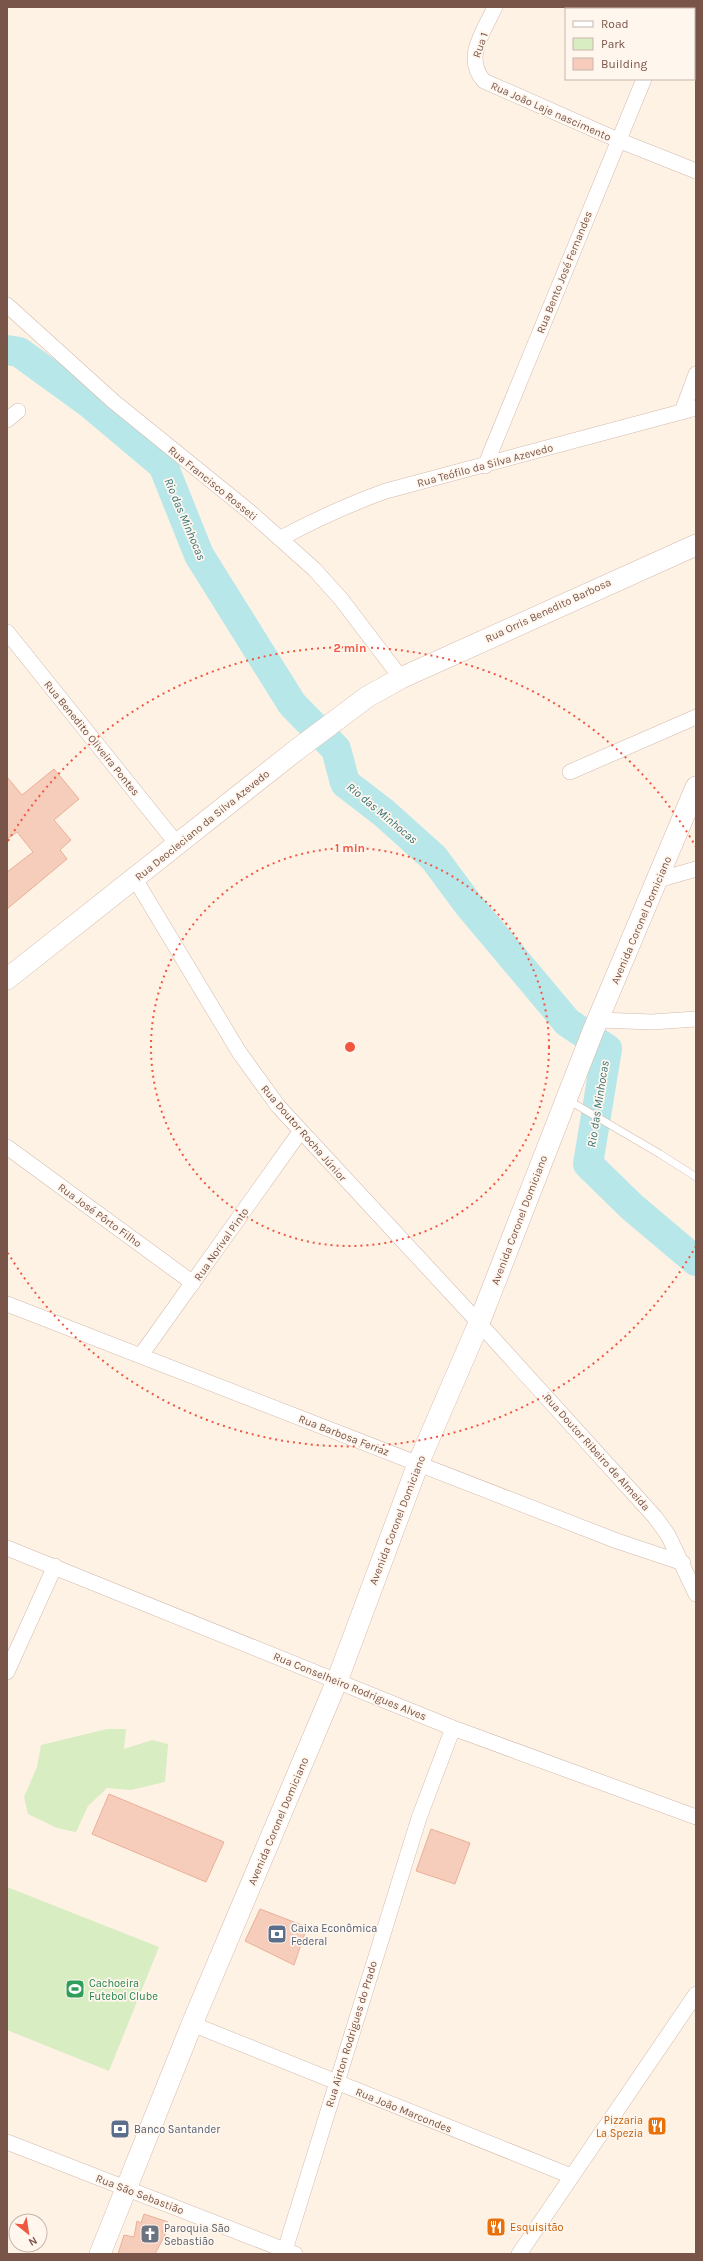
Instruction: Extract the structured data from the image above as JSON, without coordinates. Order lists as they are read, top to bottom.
{
  "streets": {
    "street": [
      "Rua 1",
      "Rua João Laje nascimento",
      "Rua Bento José Fernandes",
      "Rua Teófilo da Silva Azevedo",
      "Rua Francisco Rosseti",
      "Rua Orris Benedito Barbosa",
      "Rua Benedito Oliveira Pontes",
      "Rua Deocleciano da Silva Azevedo",
      "Avenida Coronel Domiciano",
      "Rua Doutor Rocha Júnior",
      "Rua José Pôrto Filho",
      "Rua Norival Pinto",
      "Rua Barbosa Ferraz",
      "Rua Doutor Ribeiro de Almeida",
      "Rua Conselheiro Rodrigues Alves",
      "Rua Airton Rodrigues do Prado",
      "Rua João Marcondes",
      "Rua São Sebastião"
    ]
  },
  "crossings": [
    ["Rua 1", "Rua João Laje nascimento"],
    ["Rua João Laje nascimento", "Rua Bento José Fernandes"],
    ["Rua Bento José Fernandes", "Rua Teófilo da Silva Azevedo"],
    ["Rua Teófilo da Silva Azevedo", "Rua Francisco Rosseti"],
    ["Rua Francisco Rosseti", "Rua Orris Benedito Barbosa"],
    ["Rua Francisco Rosseti", "Rua Deocleciano da Silva Azevedo"],
    ["Rua Orris Benedito Barbosa", "Rua Deocleciano da Silva Azevedo"],
    ["Rua Benedito Oliveira Pontes", "Rua Deocleciano da Silva Azevedo"],
    ["Rua Deocleciano da Silva Azevedo", "Rua Doutor Rocha Júnior"],
    ["Avenida Coronel Domiciano", "Rua Doutor Rocha Júnior"],
    ["Avenida Coronel Domiciano", "Rua Barbosa Ferraz"],
    ["Avenida Coronel Domiciano", "Rua Doutor Ribeiro de Almeida"],
    ["Avenida Coronel Domiciano", "Rua Conselheiro Rodrigues Alves"],
    ["Avenida Coronel Domiciano", "Rua João Marcondes"],
    ["Avenida Coronel Domiciano", "Rua São Sebastião"],
    ["Rua Doutor Rocha Júnior", "Rua Norival Pinto"],
    ["Rua Doutor Rocha Júnior", "Rua Doutor Ribeiro de Almeida"],
    ["Rua José Pôrto Filho", "Rua Norival Pinto"],
    ["Rua Norival Pinto", "Rua Barbosa Ferraz"],
    ["Rua Barbosa Ferraz", "Rua Doutor Ribeiro de Almeida"],
    ["Rua Conselheiro Rodrigues Alves", "Rua Airton Rodrigues do Prado"],
    ["Rua Airton Rodrigues do Prado", "Rua João Marcondes"],
    ["Rua Airton Rodrigues do Prado", "Rua São Sebastião"]
  ],
  "water": ["Rio das Minhocas"],
  "places": {
    "bank": ["Caixa Econômica Federal", "Banco Santander"],
    "sports": ["Cachoeira Futebol Clube"],
    "restaurant": ["Pizzaria La Spezia", "Esquisitão"],
    "church": ["Paroquia São Sebastião"]
  },
  "legend": ["Road", "Park", "Building"],
  "north": "bottom right",
  "rings": ["2 min", "1 min"]
}
